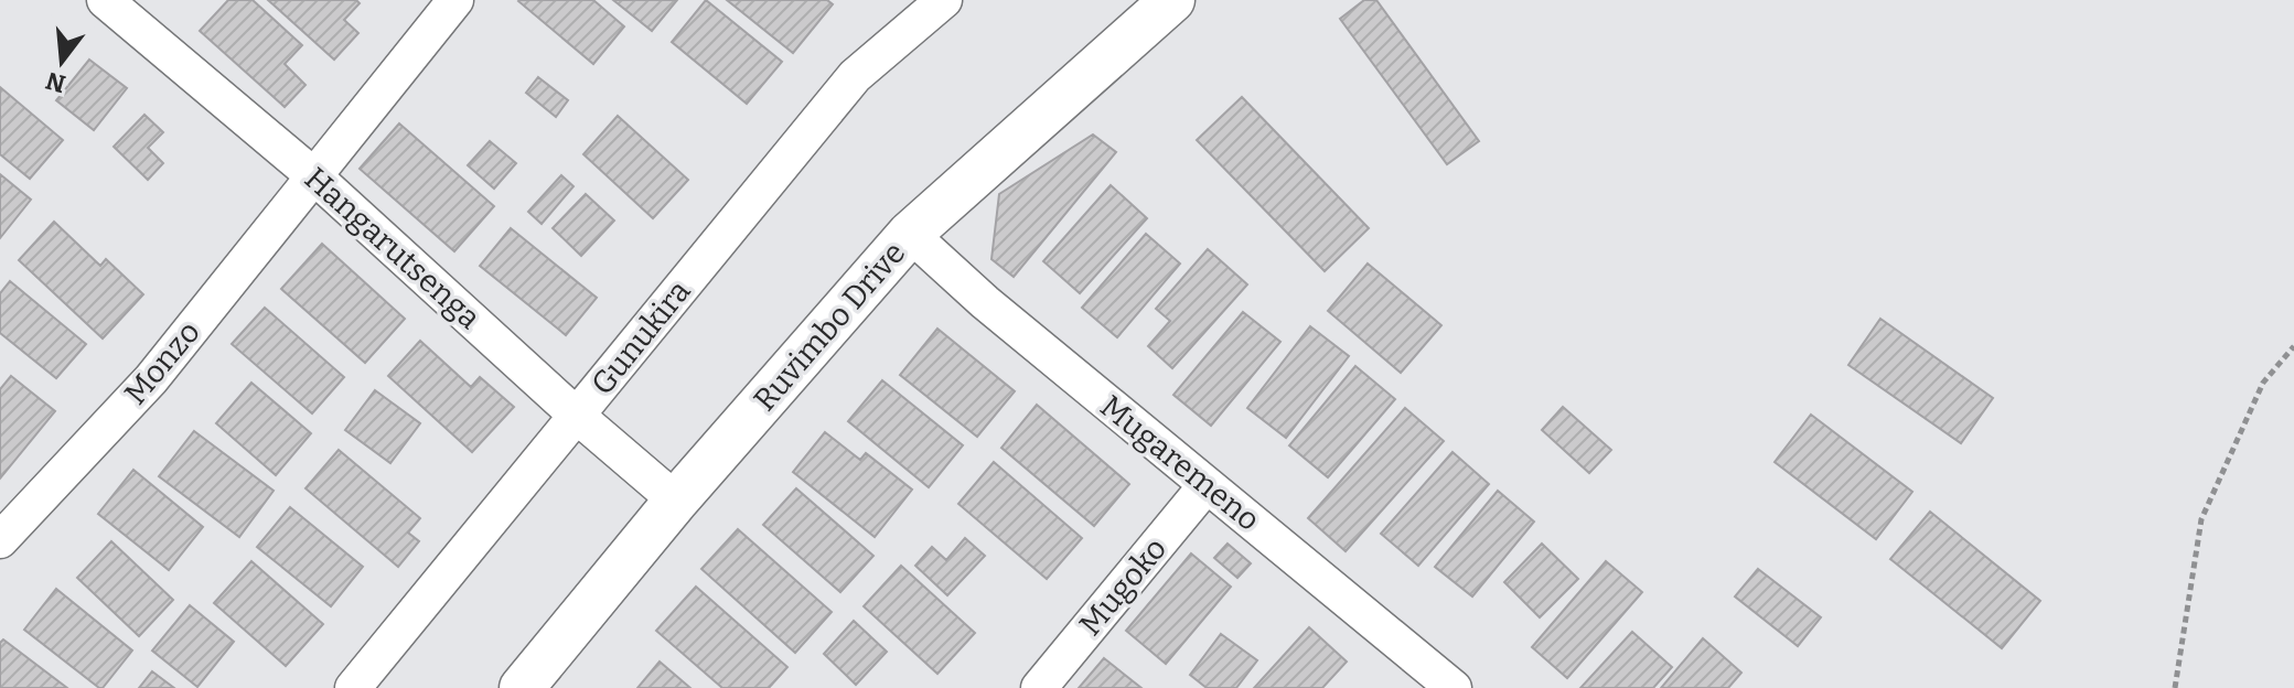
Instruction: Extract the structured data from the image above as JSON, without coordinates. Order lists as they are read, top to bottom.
{
  "streets": {
    "street": [
      "Hangarutsenga",
      "Ruvimbo Drive",
      "Gunukira",
      "Monzo",
      "Mugaremeno",
      "Mugoko"
    ]
  },
  "crossings": [
    ["Hangarutsenga", "Ruvimbo Drive"],
    ["Hangarutsenga", "Gunukira"],
    ["Hangarutsenga", "Monzo"],
    ["Ruvimbo Drive", "Mugaremeno"],
    ["Mugaremeno", "Mugoko"]
  ],
  "north": "bottom"
}
